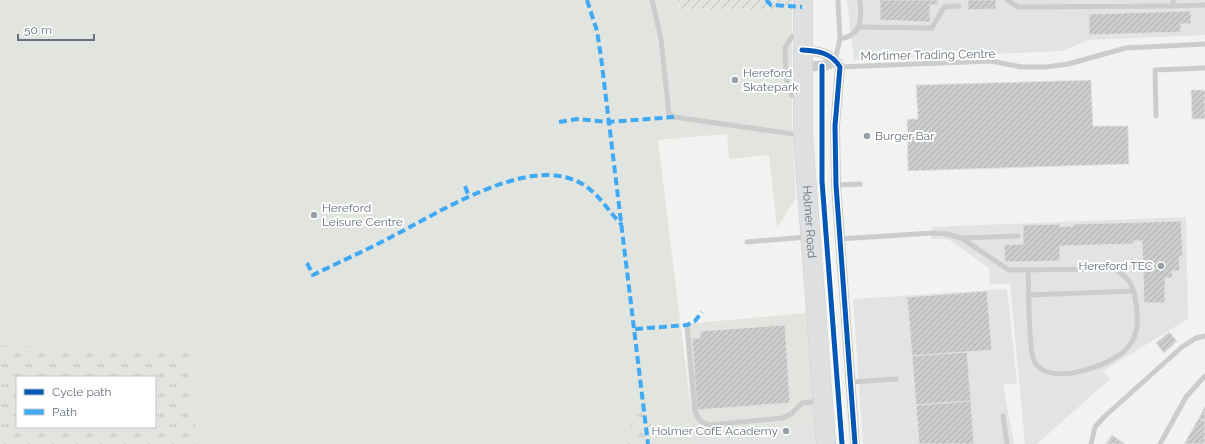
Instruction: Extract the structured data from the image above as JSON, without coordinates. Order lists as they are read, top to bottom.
{
  "streets": {
    "highway": ["Holmer Road"],
    "lane": ["Mortimer Trading Centre"]
  },
  "places": [
    "Hereford Skatepark",
    "Burger Bar",
    "Hereford Leisure Centre",
    "Hereford TEC",
    "Holmer CofE Academy"
  ],
  "legend": ["Cycle path", "Path"],
  "scale_bar": "50 m"
}
